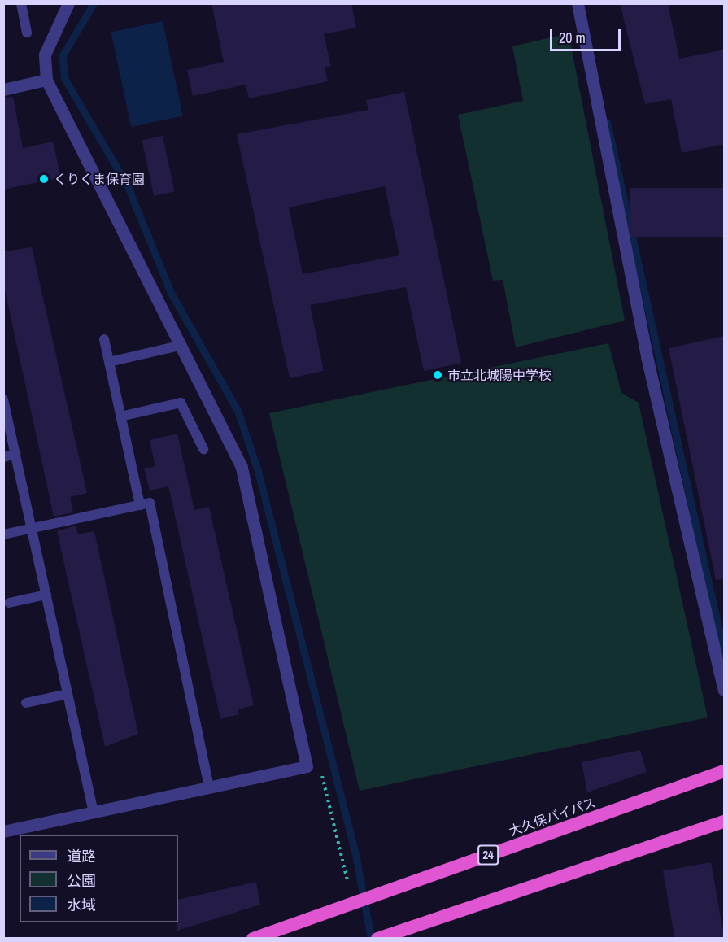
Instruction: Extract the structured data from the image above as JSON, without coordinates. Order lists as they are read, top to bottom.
{
  "streets": {
    "highway": ["大久保バイパス", "24"]
  },
  "places": ["くりくま保育園", "市立北城陽中学校"],
  "legend": ["道路", "公園", "水域"],
  "scale_bar": "20 m"
}
